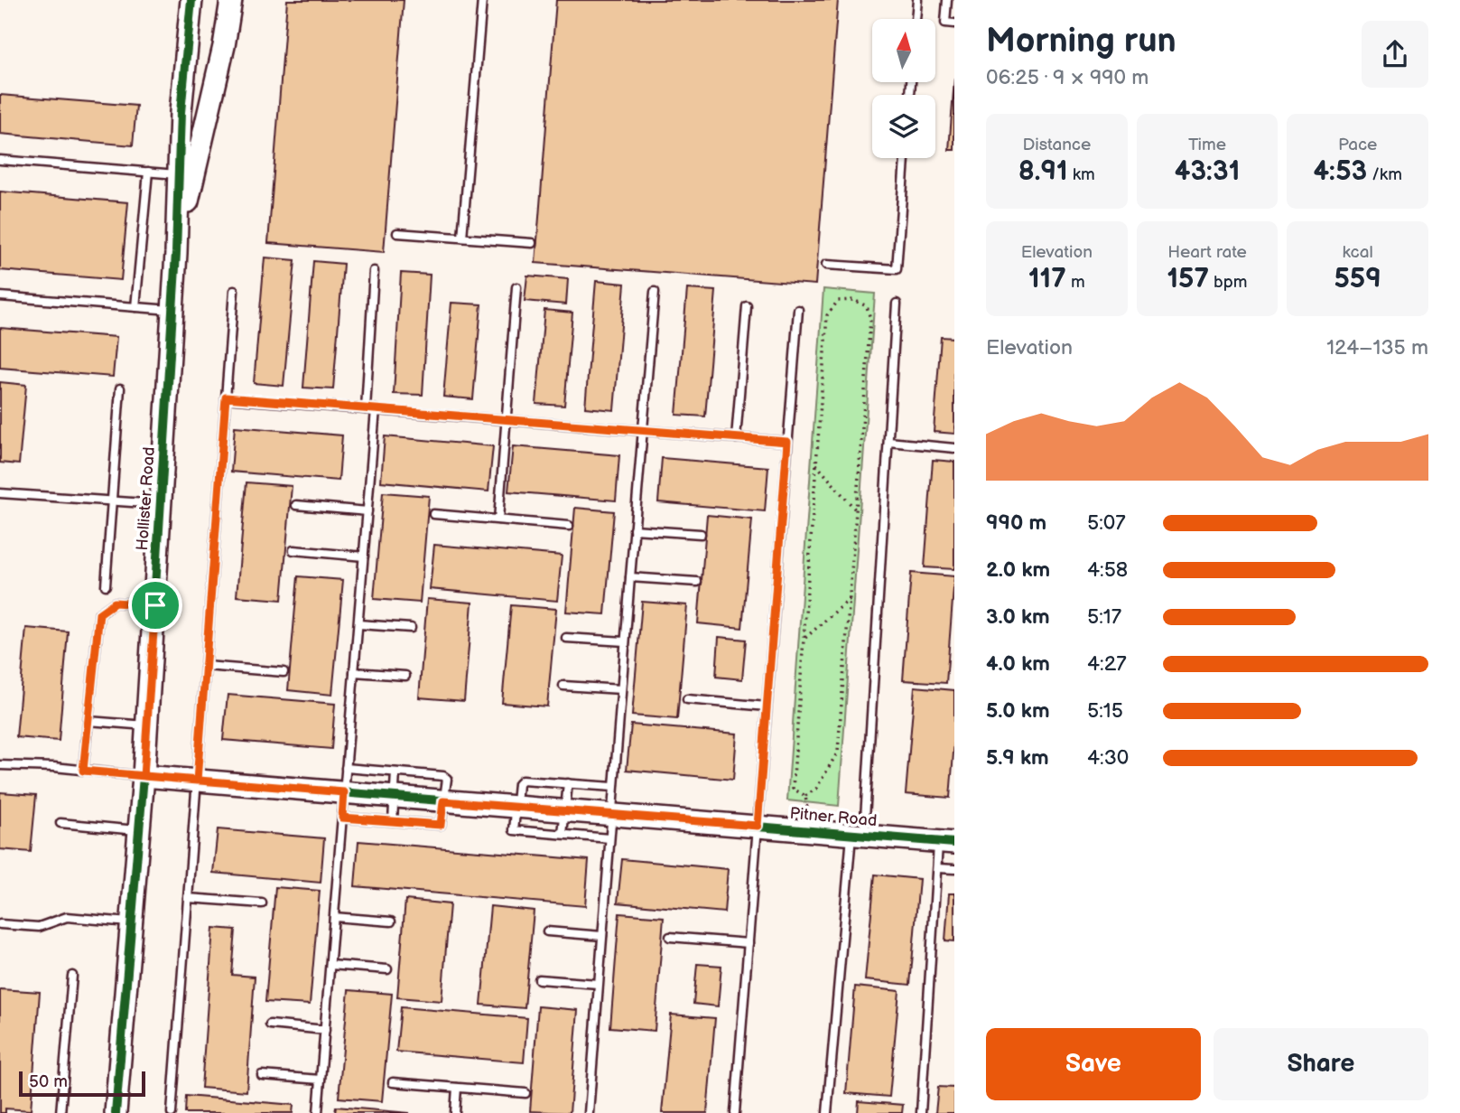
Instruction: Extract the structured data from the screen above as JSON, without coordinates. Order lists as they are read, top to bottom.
{
  "streets": {
    "street": ["Hollister Road", "Pitner Road"]
  },
  "crossings": [
    ["Hollister Road", "Pitner Road"]
  ],
  "scale_bar": "50 m",
  "north": "top",
  "page": {
    "heading": ["Morning run", "06:25 · 9 × 990 m"],
    "stats": [
      ["Distance", "8.91 km"],
      ["Time", "43:31"],
      ["Pace", "4:53 /km"],
      ["Elevation", "117 m"],
      ["Heart rate", "157 bpm"],
      ["kcal", "559"]
    ],
    "chart": ["Elevation", "124–135 m"],
    "list": [
      {
        "name": "990 m",
        "note": "5:07"
      },
      {
        "name": "2.0 km",
        "note": "4:58"
      },
      {
        "name": "3.0 km",
        "note": "5:17"
      },
      {
        "name": "4.0 km",
        "note": "4:27"
      },
      {
        "name": "5.0 km",
        "note": "5:15"
      },
      {
        "name": "5.9 km",
        "note": "4:30"
      }
    ],
    "buttons": ["Save", "Share"],
    "scale": "50 m"
  }
}
